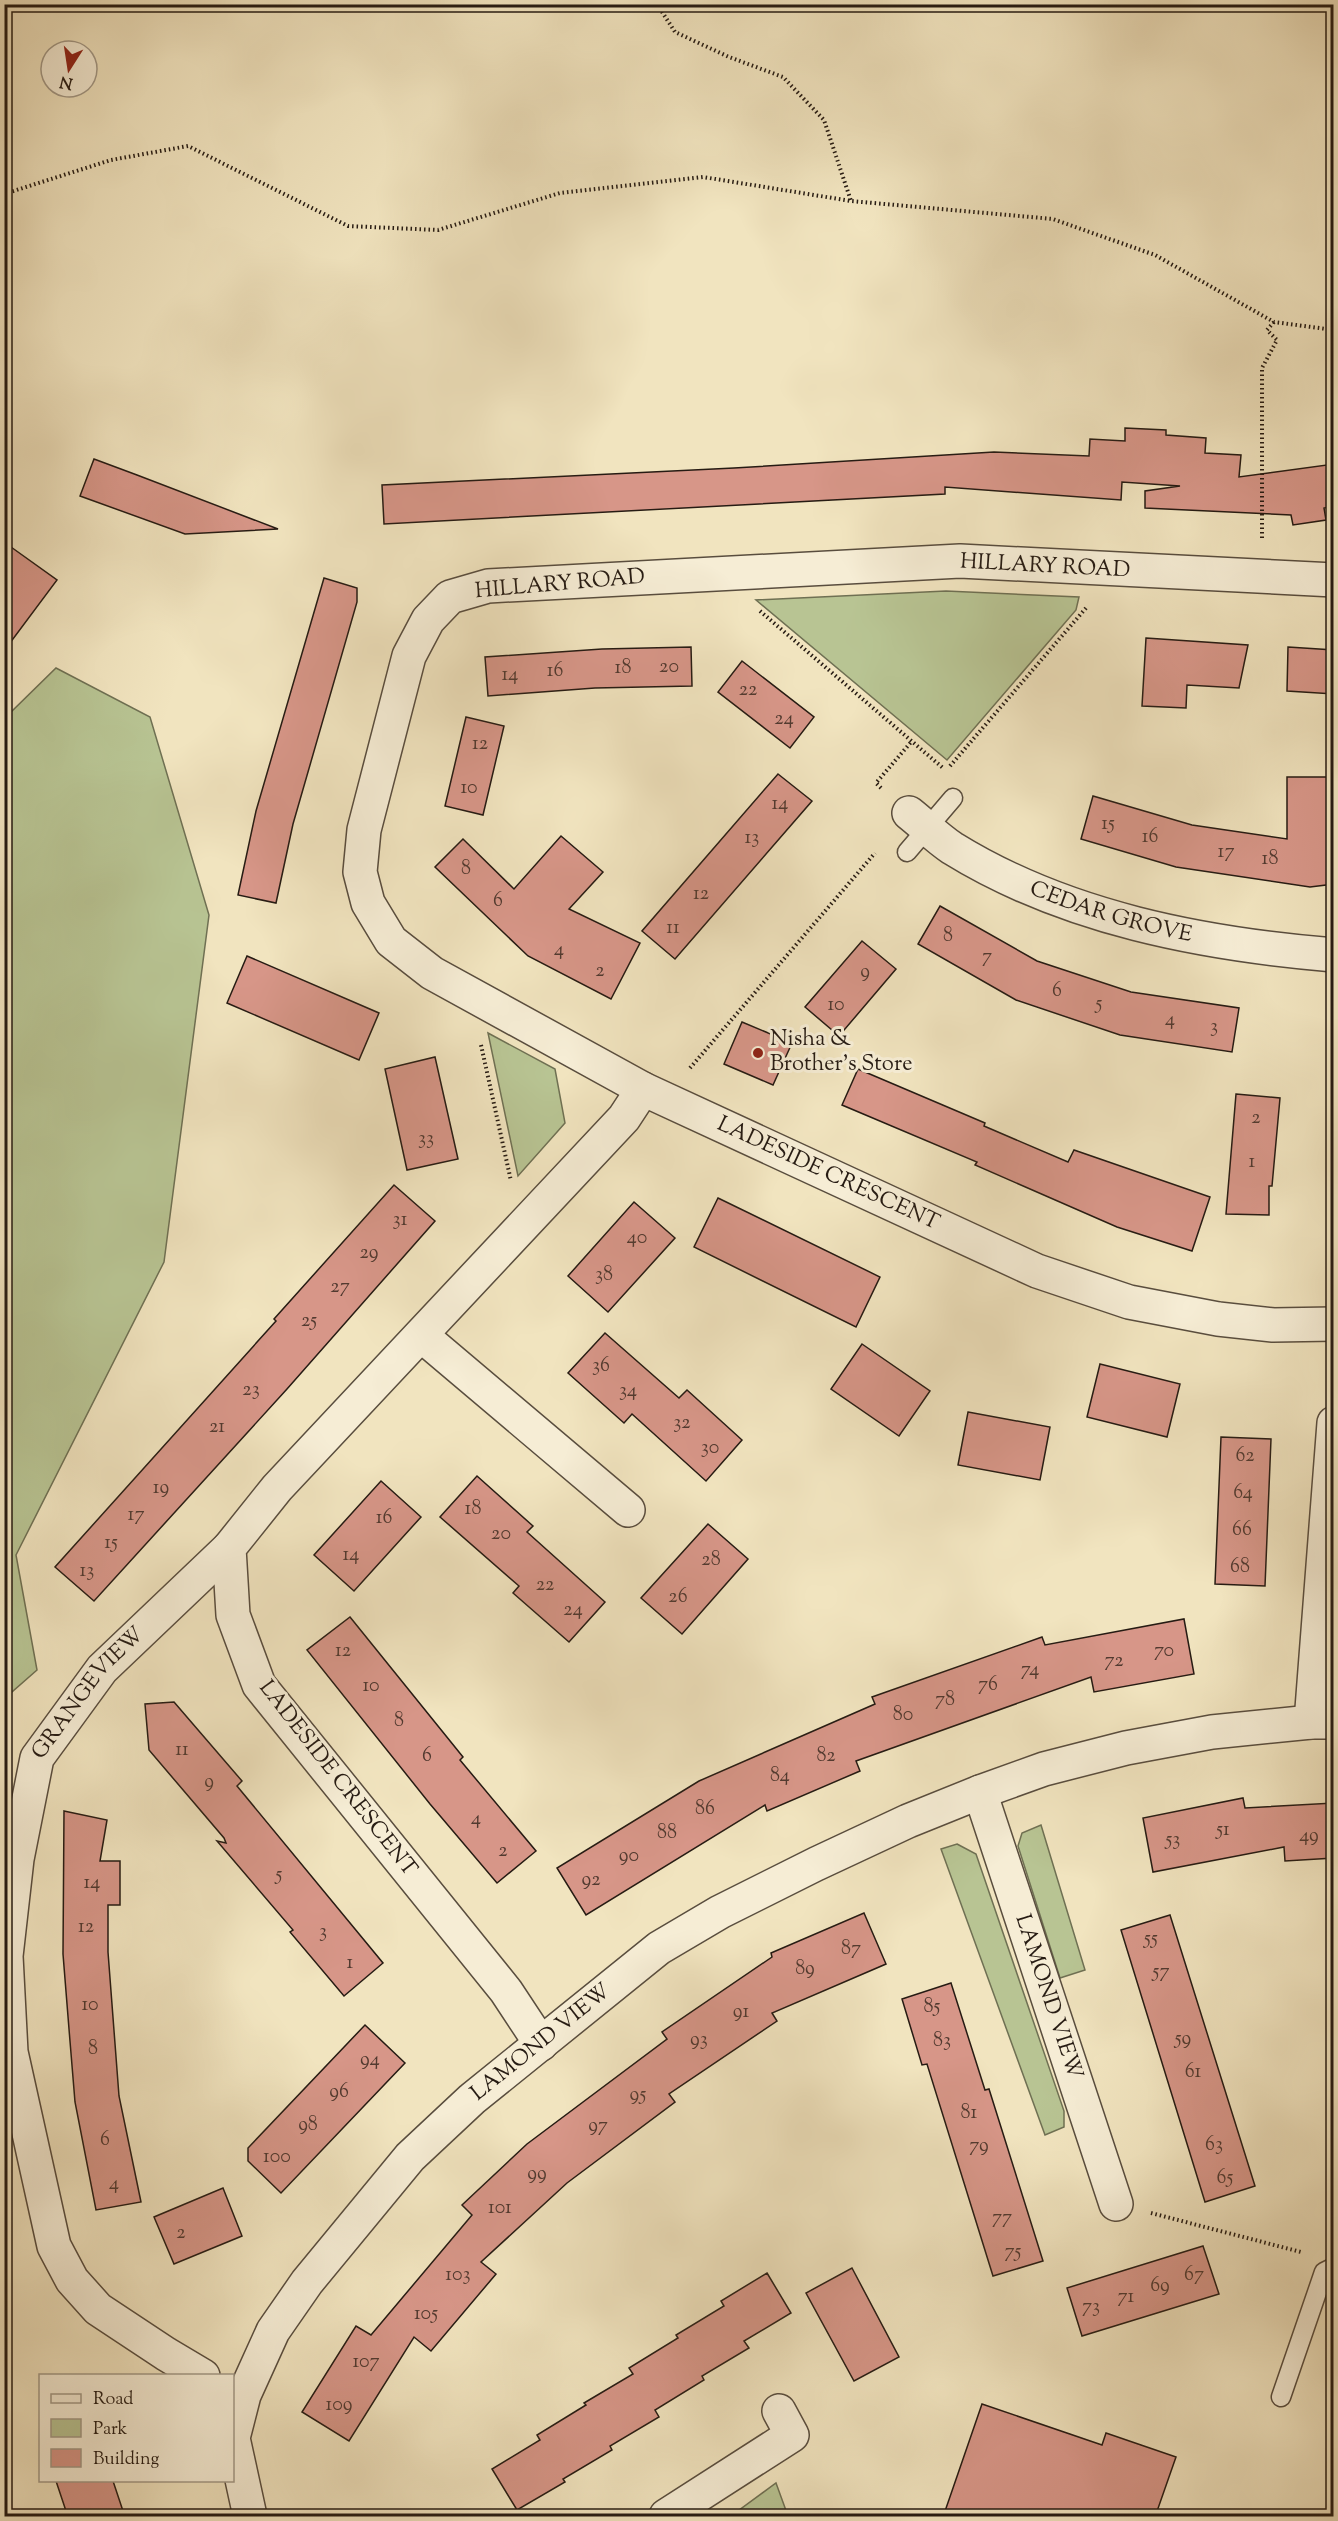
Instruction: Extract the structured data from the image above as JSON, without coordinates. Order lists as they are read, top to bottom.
{
  "streets": {
    "street": [
      "HILLARY ROAD",
      "CEDAR GROVE",
      "LADESIDE CRESCENT",
      "GRANGEVIEW",
      "LAMOND VIEW"
    ]
  },
  "crossings": [
    ["HILLARY ROAD", "LADESIDE CRESCENT"],
    ["LADESIDE CRESCENT", "GRANGEVIEW"],
    ["LADESIDE CRESCENT", "LAMOND VIEW"]
  ],
  "places": ["Nisha & Brother's Store"],
  "house_numbers": [
    "20",
    "18",
    "16",
    "14",
    "22",
    "24",
    "12",
    "10",
    "14",
    "15",
    "16",
    "13",
    "17",
    "18",
    "8",
    "12",
    "6",
    "11",
    "8",
    "4",
    "7",
    "2",
    "9",
    "6",
    "5",
    "10",
    "4",
    "3",
    "2",
    "33",
    "1",
    "31",
    "40",
    "29",
    "38",
    "27",
    "25",
    "36",
    "23",
    "34",
    "32",
    "21",
    "30",
    "62",
    "19",
    "64",
    "18",
    "17",
    "16",
    "66",
    "20",
    "15",
    "14",
    "28",
    "68",
    "13",
    "22",
    "26",
    "24",
    "12",
    "70",
    "72",
    "74",
    "76",
    "10",
    "78",
    "80",
    "8",
    "11",
    "6",
    "82",
    "84",
    "9",
    "86",
    "4",
    "51",
    "88",
    "49",
    "53",
    "2",
    "90",
    "5",
    "92",
    "14",
    "12",
    "3",
    "55",
    "87",
    "1",
    "89",
    "57",
    "10",
    "85",
    "91",
    "59",
    "93",
    "83",
    "8",
    "94",
    "61",
    "96",
    "95",
    "81",
    "98",
    "97",
    "6",
    "63",
    "79",
    "100",
    "99",
    "65",
    "4",
    "101",
    "77",
    "2",
    "75",
    "103",
    "67",
    "69",
    "71",
    "73",
    "105",
    "107",
    "109"
  ],
  "legend": ["Road", "Park", "Building"],
  "north": "bottom"
}
